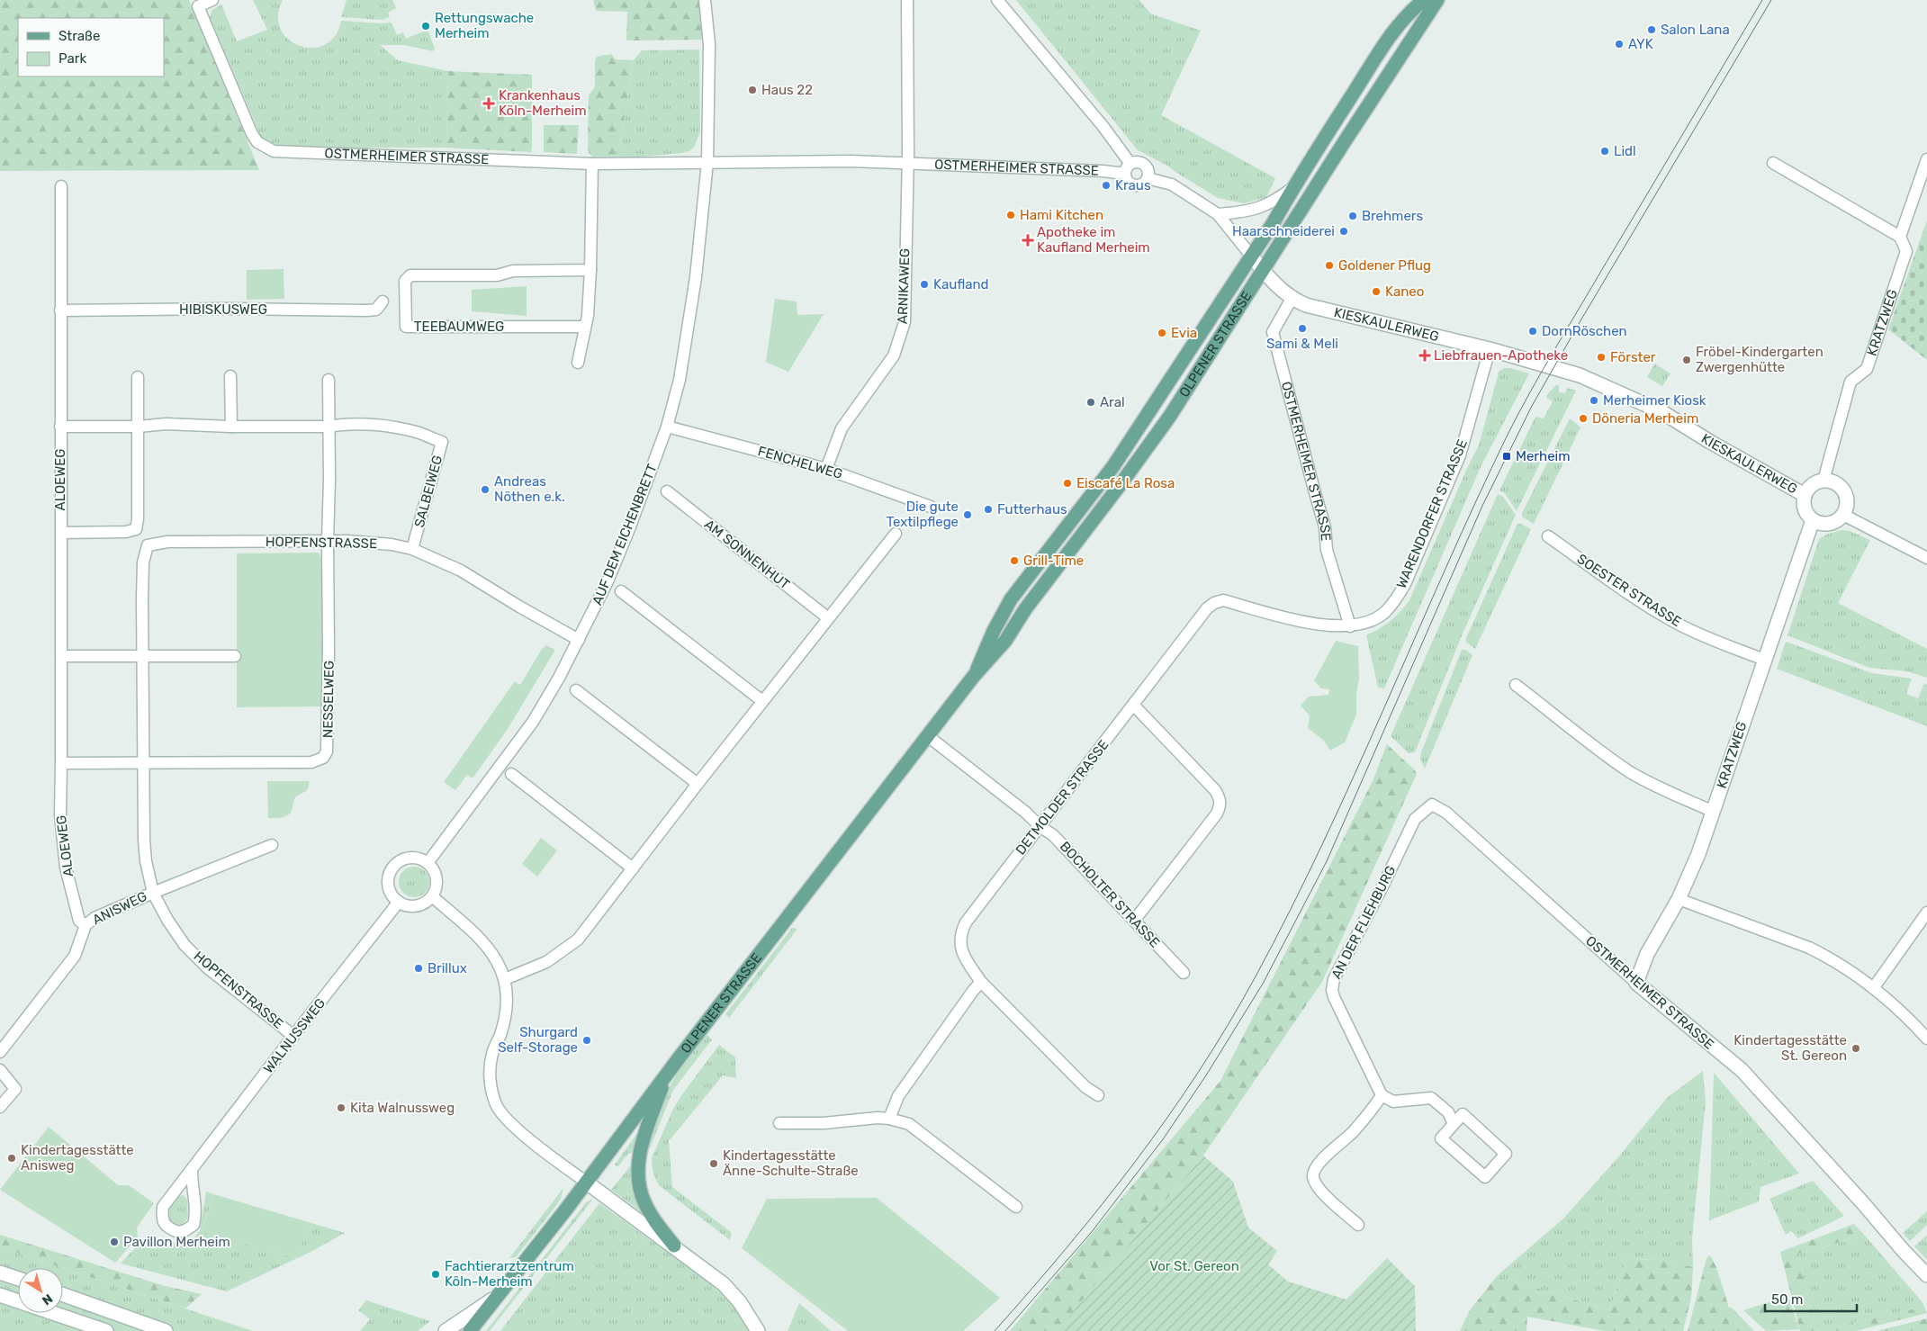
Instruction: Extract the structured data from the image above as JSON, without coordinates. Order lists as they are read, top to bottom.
{
  "streets": {
    "main road": ["OLPENER STRASSE"],
    "street": [
      "OSTMERHEIMER STRASSE",
      "ARNIKAWEG",
      "HIBISKUSWEG",
      "KRATZWEG",
      "KIESKAULERWEG",
      "TEEBAUMWEG",
      "FENCHELWEG",
      "ALOEWEG",
      "SALBEIWEG",
      "WARENDORFER STRASSE",
      "AUF DEM EICHENBRETT",
      "HOPFENSTRASSE",
      "AM SONNENHUT",
      "SOESTER STRASSE",
      "NESSELWEG",
      "DETMOLDER STRASSE",
      "BOCHOLTER STRASSE",
      "ANISWEG",
      "AN DER FLIEHBURG",
      "WALNUSSWEG"
    ]
  },
  "crossings": [
    ["OSTMERHEIMER STRASSE", "ARNIKAWEG"],
    ["OSTMERHEIMER STRASSE", "KRATZWEG"],
    ["OSTMERHEIMER STRASSE", "KIESKAULERWEG"],
    ["OSTMERHEIMER STRASSE", "WARENDORFER STRASSE"],
    ["OSTMERHEIMER STRASSE", "AUF DEM EICHENBRETT"],
    ["OSTMERHEIMER STRASSE", "DETMOLDER STRASSE"],
    ["OSTMERHEIMER STRASSE", "AN DER FLIEHBURG"],
    ["ARNIKAWEG", "FENCHELWEG"],
    ["HIBISKUSWEG", "ALOEWEG"],
    ["KRATZWEG", "KIESKAULERWEG"],
    ["KRATZWEG", "SOESTER STRASSE"],
    ["KIESKAULERWEG", "OLPENER STRASSE"],
    ["KIESKAULERWEG", "WARENDORFER STRASSE"],
    ["OLPENER STRASSE", "BOCHOLTER STRASSE"],
    ["FENCHELWEG", "AUF DEM EICHENBRETT"],
    ["ALOEWEG", "ANISWEG"],
    ["SALBEIWEG", "HOPFENSTRASSE"],
    ["WARENDORFER STRASSE", "DETMOLDER STRASSE"],
    ["AUF DEM EICHENBRETT", "HOPFENSTRASSE"],
    ["AUF DEM EICHENBRETT", "WALNUSSWEG"],
    ["HOPFENSTRASSE", "NESSELWEG"],
    ["HOPFENSTRASSE", "ANISWEG"],
    ["HOPFENSTRASSE", "WALNUSSWEG"],
    ["DETMOLDER STRASSE", "BOCHOLTER STRASSE"]
  ],
  "parks": ["Vor St. Gereon"],
  "places": {
    "other": [
      "Rettungswache Merheim",
      "Salon Lana",
      "AYK",
      "Haus 22",
      "Lidl",
      "Kraus",
      "Hami Kitchen",
      "Brehmers",
      "Haarschneiderei",
      "Goldener Pflug",
      "Kaufland",
      "Kaneo",
      "Sami & Meli",
      "DornRöschen",
      "Evia",
      "Förster",
      "Fröbel-Kindergarten Zwergenhütte",
      "Merheimer Kiosk",
      "Aral",
      "Döneria Merheim",
      "Eiscafé La Rosa",
      "Andreas Nöthen e.k.",
      "Futterhaus",
      "Die gute Textilpflege",
      "Grill-Time",
      "Brillux",
      "Shurgard Self-Storage",
      "Kindertagesstätte St. Gereon",
      "Kita Walnussweg",
      "Kindertagesstätte Anisweg",
      "Kindertagesstätte Änne-Schulte-Straße",
      "Pavillon Merheim",
      "Fachtierarztzentrum Köln-Merheim"
    ],
    "health": ["Krankenhaus Köln-Merheim", "Apotheke im Kaufland Merheim", "Liebfrauen-Apotheke"],
    "transit": ["Merheim"]
  },
  "legend": ["Straße", "Park"],
  "scale_bar": "50 m",
  "north": "bottom right"
}
